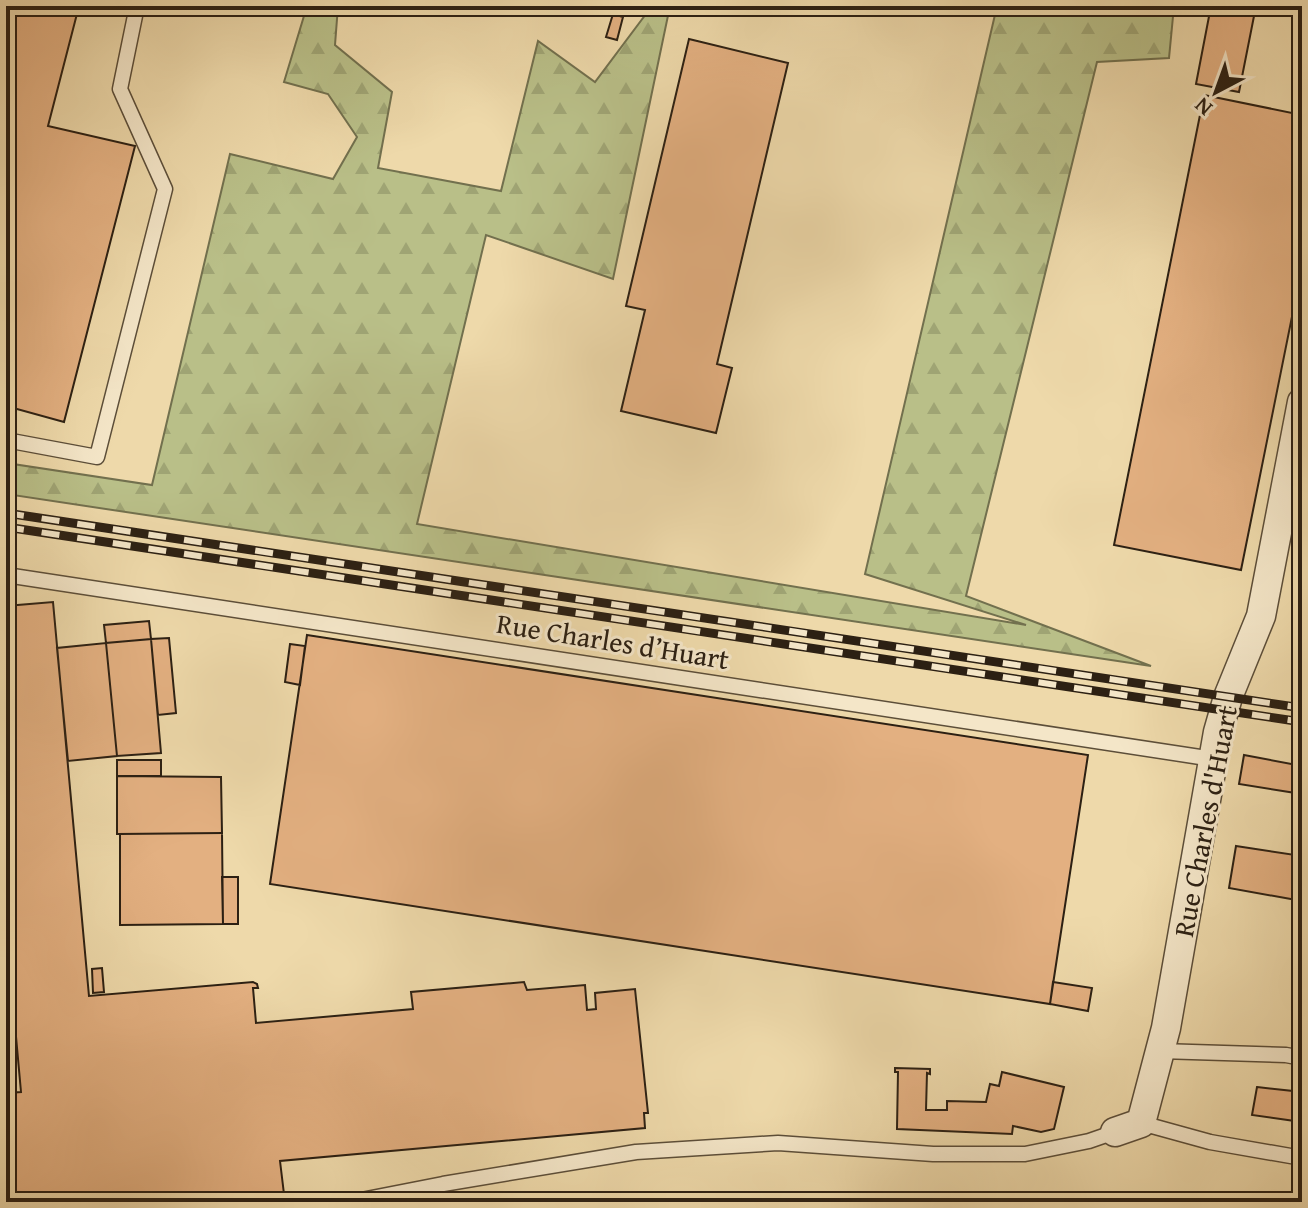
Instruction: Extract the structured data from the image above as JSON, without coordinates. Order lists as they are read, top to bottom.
{
  "streets": {
    "street": ["Rue Charles d'Huart"],
    "lane": ["Rue Charles d’Huart"]
  },
  "crossings": [
    ["Rue Charles d’Huart", "Rue Charles d'Huart"]
  ],
  "north": "bottom left"
}
